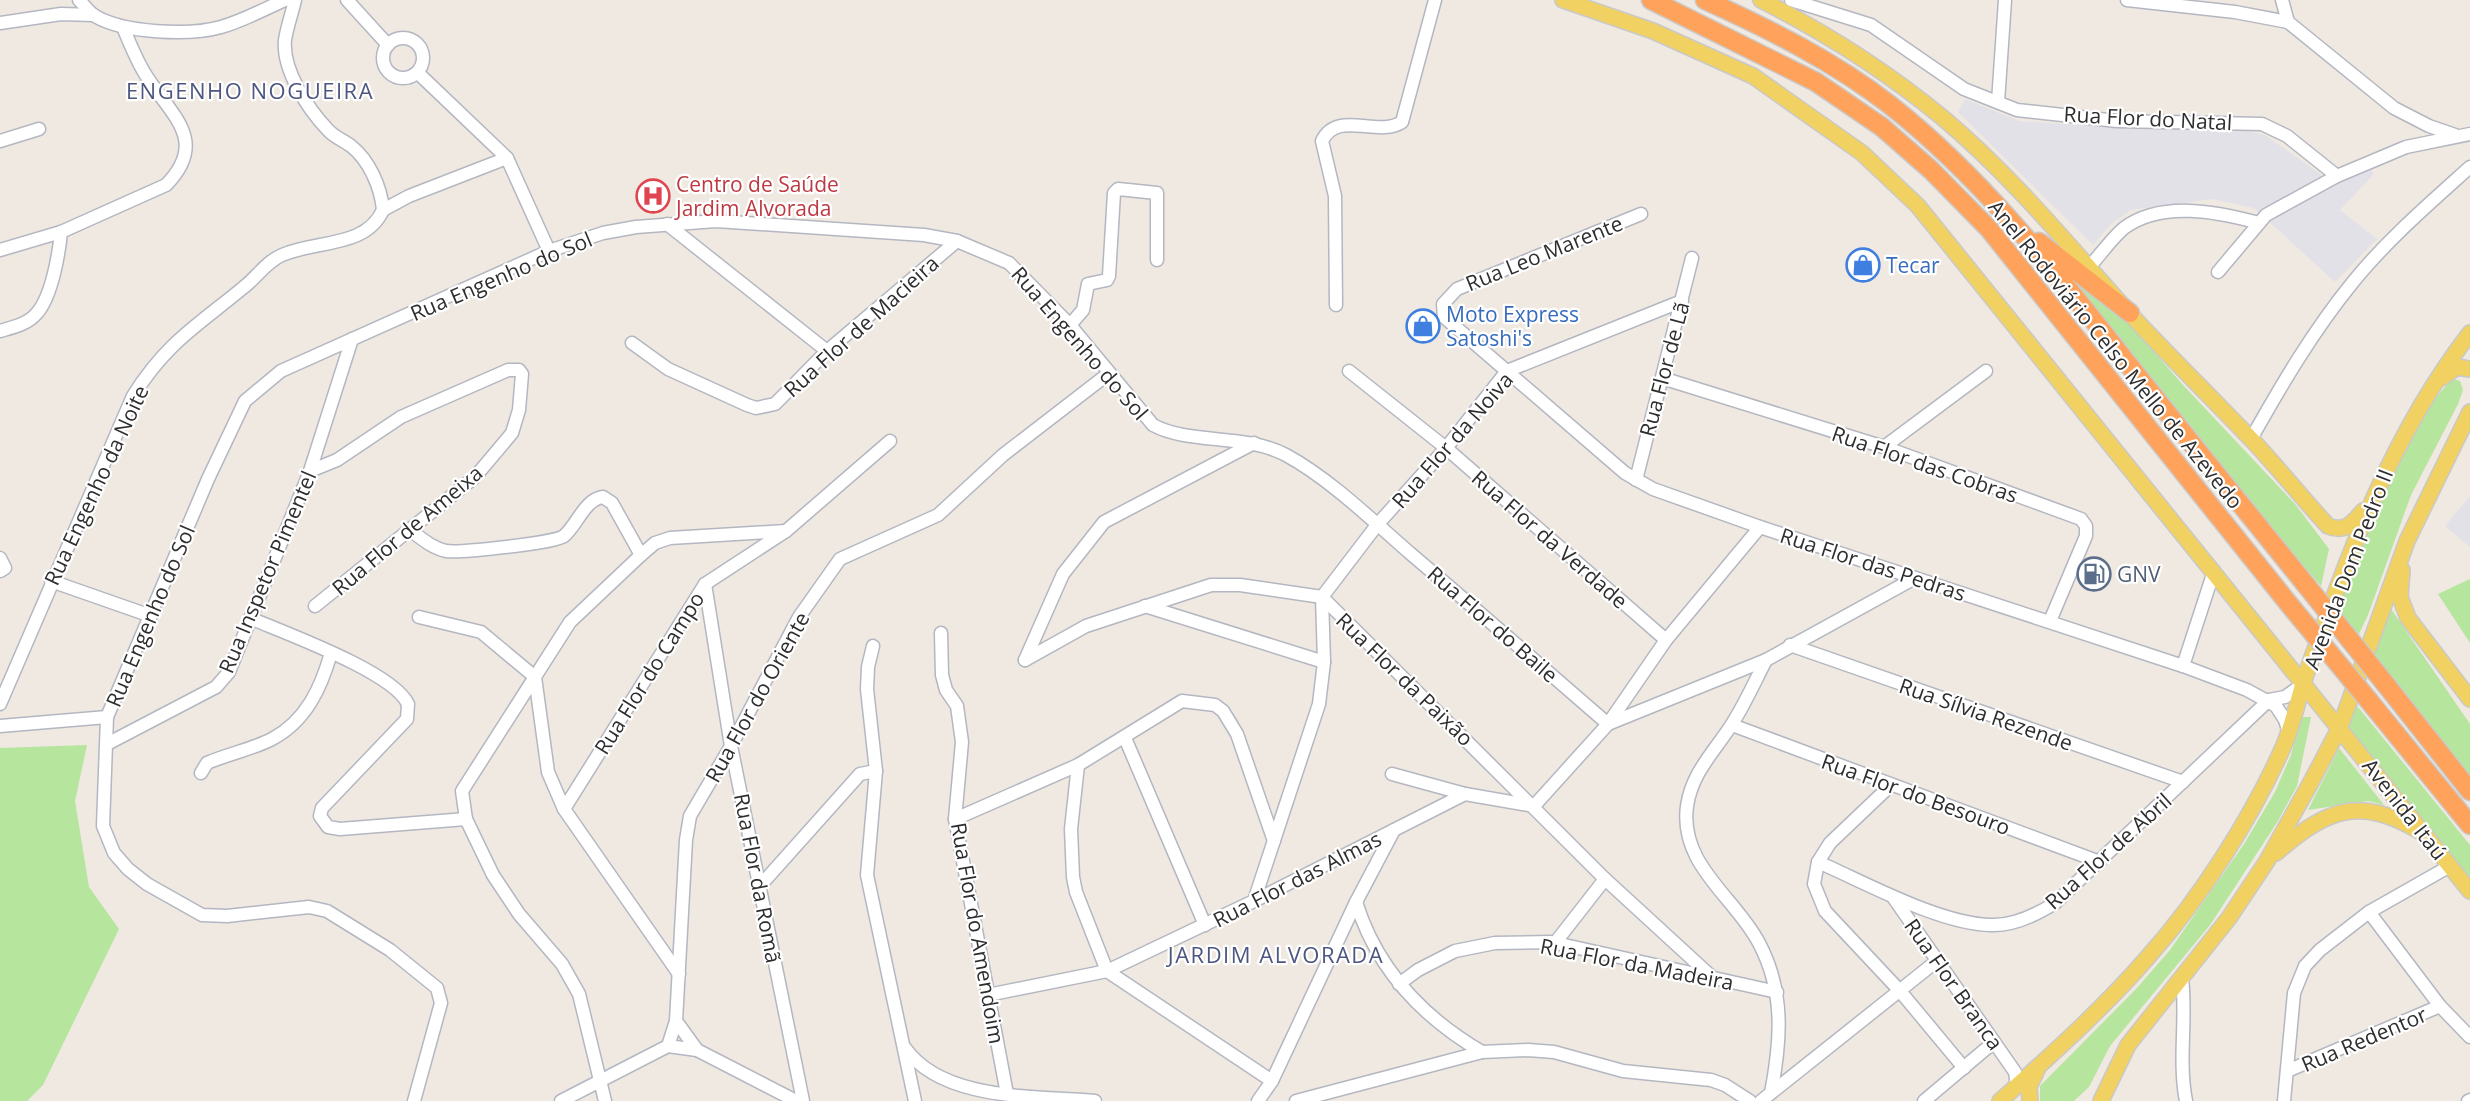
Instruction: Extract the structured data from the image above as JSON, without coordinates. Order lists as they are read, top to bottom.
{
  "streets": {
    "highway": ["Anel Rodoviário Celso Mello de Azevedo"],
    "main road": ["Avenida Dom Pedro II", "Avenida Itaú"],
    "street": [
      "Rua Flor do Natal",
      "Rua Leo Marente",
      "Rua Engenho do Sol",
      "Rua Flor de Macieira",
      "Rua Flor de Lã",
      "Rua Flor da Noiva",
      "Rua Flor das Cobras",
      "Rua Engenho da Noite",
      "Rua Flor de Ameixa",
      "Rua Flor da Verdade",
      "Rua Flor das Pedras",
      "Rua Inspetor Pimentel",
      "Rua Flor do Baile",
      "Rua Flor do Campo",
      "Rua Flor da Paixão",
      "Rua Flor do Oriente",
      "Rua Sílvia Rezende",
      "Rua Flor do Besouro",
      "Rua Flor de Abril",
      "Rua Flor da Romã",
      "Rua Flor das Almas",
      "Rua Flor do Amendoim",
      "Rua Flor da Madeira",
      "Rua Flor Branca",
      "Rua Redentor"
    ]
  },
  "crossings": [
    ["Rua Leo Marente", "Rua Flor da Noiva"],
    ["Rua Leo Marente", "Rua Flor das Pedras"],
    ["Rua Engenho do Sol", "Rua Flor de Macieira"],
    ["Rua Engenho do Sol", "Rua Flor da Noiva"],
    ["Rua Engenho do Sol", "Rua Inspetor Pimentel"],
    ["Rua Engenho do Sol", "Rua Flor do Baile"],
    ["Rua Engenho do Sol", "Rua Flor da Paixão"],
    ["Rua Engenho do Sol", "Rua Flor do Oriente"],
    ["Anel Rodoviário Celso Mello de Azevedo", "Avenida Dom Pedro II"],
    ["Rua Flor de Lã", "Rua Flor da Noiva"],
    ["Rua Flor de Lã", "Rua Flor das Cobras"],
    ["Rua Flor de Lã", "Rua Flor das Pedras"],
    ["Rua Flor da Noiva", "Rua Flor da Verdade"],
    ["Rua Flor da Noiva", "Rua Flor das Pedras"],
    ["Rua Flor da Noiva", "Rua Flor do Baile"],
    ["Rua Flor da Noiva", "Rua Flor da Paixão"],
    ["Rua Flor das Cobras", "Rua Flor das Pedras"],
    ["Rua Flor de Ameixa", "Rua Inspetor Pimentel"],
    ["Rua Flor das Pedras", "Rua Flor de Abril"],
    ["Avenida Dom Pedro II", "Rua Flor Branca"],
    ["Rua Flor do Campo", "Rua Flor da Romã"],
    ["Rua Flor da Paixão", "Rua Flor da Madeira"],
    ["Rua Flor do Oriente", "Rua Flor da Romã"],
    ["Rua Sílvia Rezende", "Rua Flor de Abril"],
    ["Rua Flor do Besouro", "Rua Flor de Abril"],
    ["Rua Flor de Abril", "Rua Flor Branca"],
    ["Rua Flor das Almas", "Rua Flor do Amendoim"]
  ],
  "districts": ["ENGENHO NOGUEIRA", "JARDIM ALVORADA"],
  "places": {
    "hospital": ["Centro de Saúde Jardim Alvorada"],
    "shop": ["Tecar", "Moto Express Satoshi's"],
    "fuel station": ["GNV"]
  }
}
